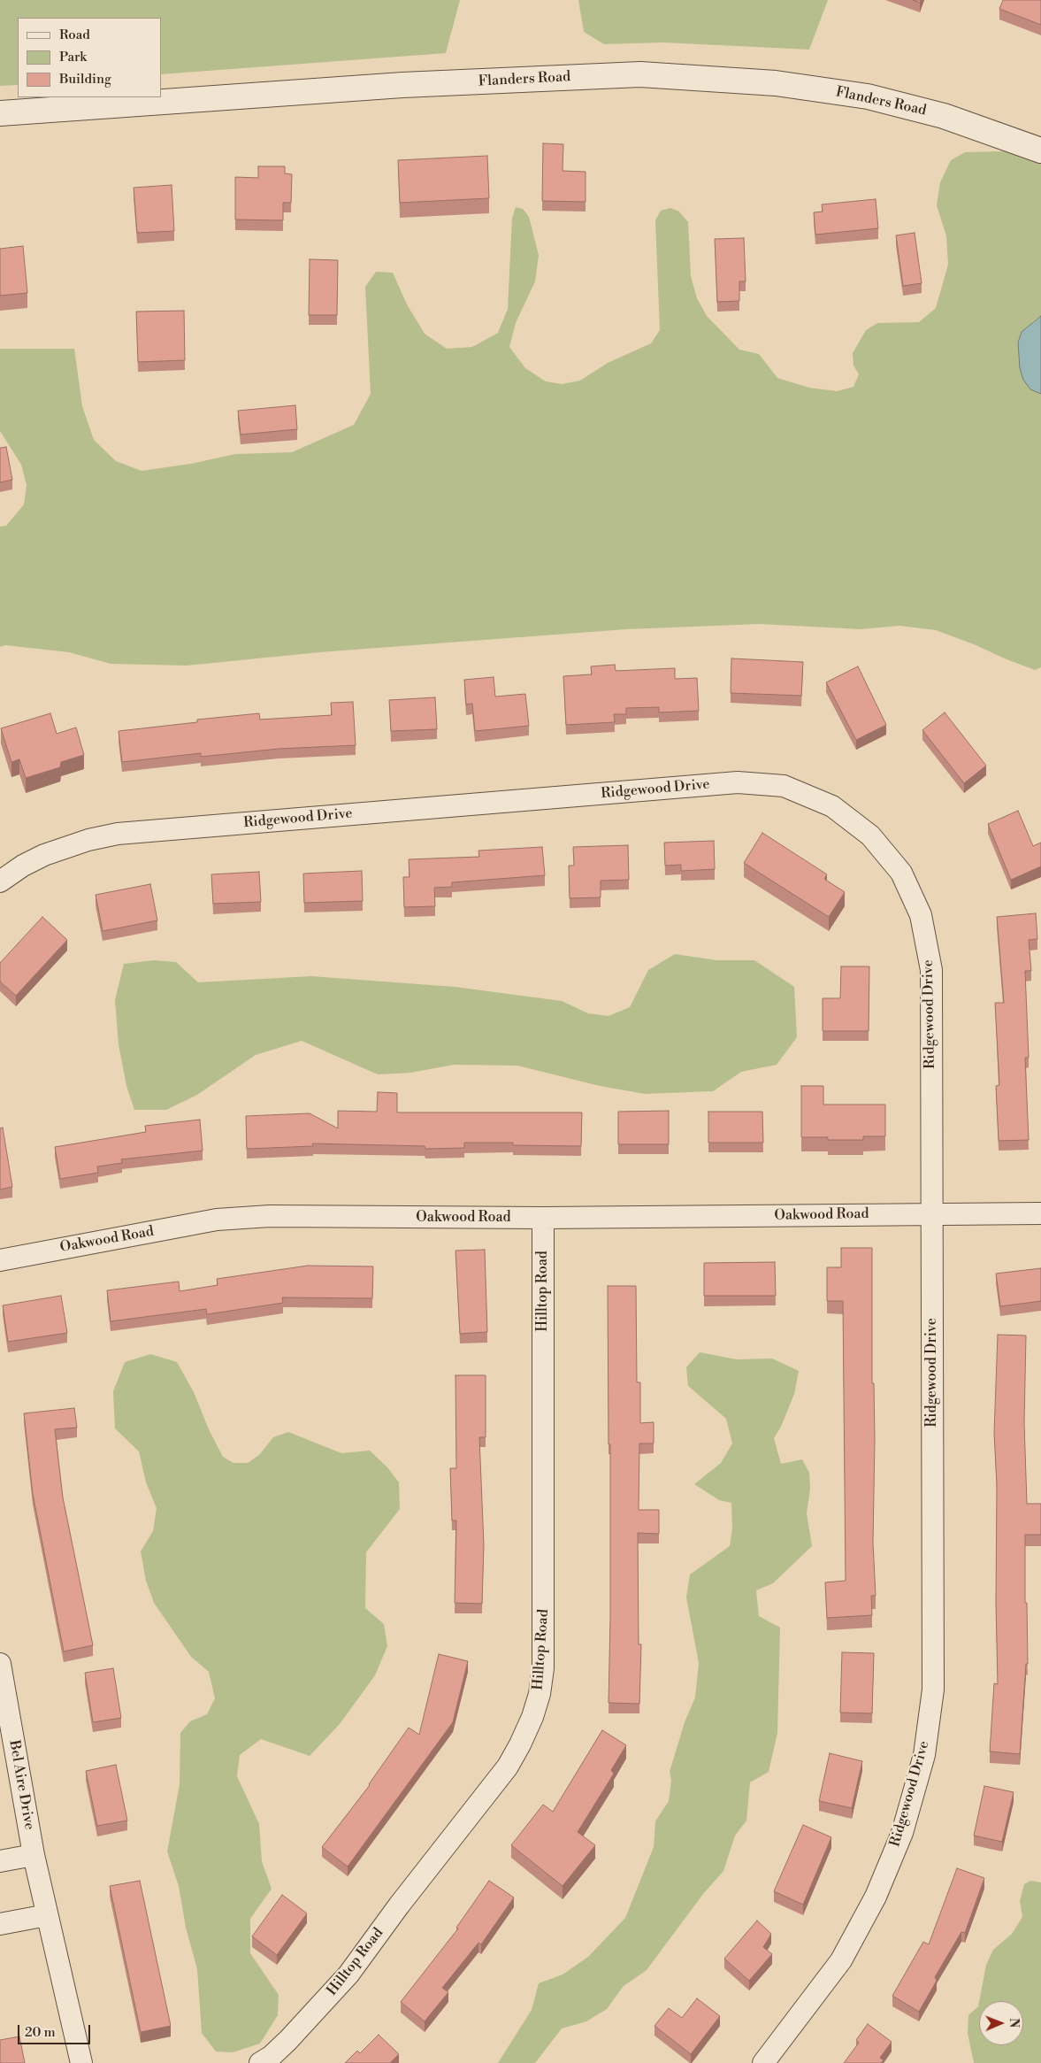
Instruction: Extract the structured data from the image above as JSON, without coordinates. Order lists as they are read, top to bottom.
{
  "streets": {
    "street": [
      "Flanders Road",
      "Ridgewood Drive",
      "Oakwood Road",
      "Hilltop Road",
      "Bel Aire Drive"
    ]
  },
  "crossings": [
    ["Ridgewood Drive", "Oakwood Road"],
    ["Oakwood Road", "Hilltop Road"]
  ],
  "legend": ["Road", "Park", "Building"],
  "scale_bar": "20 m",
  "north": "right"
}
